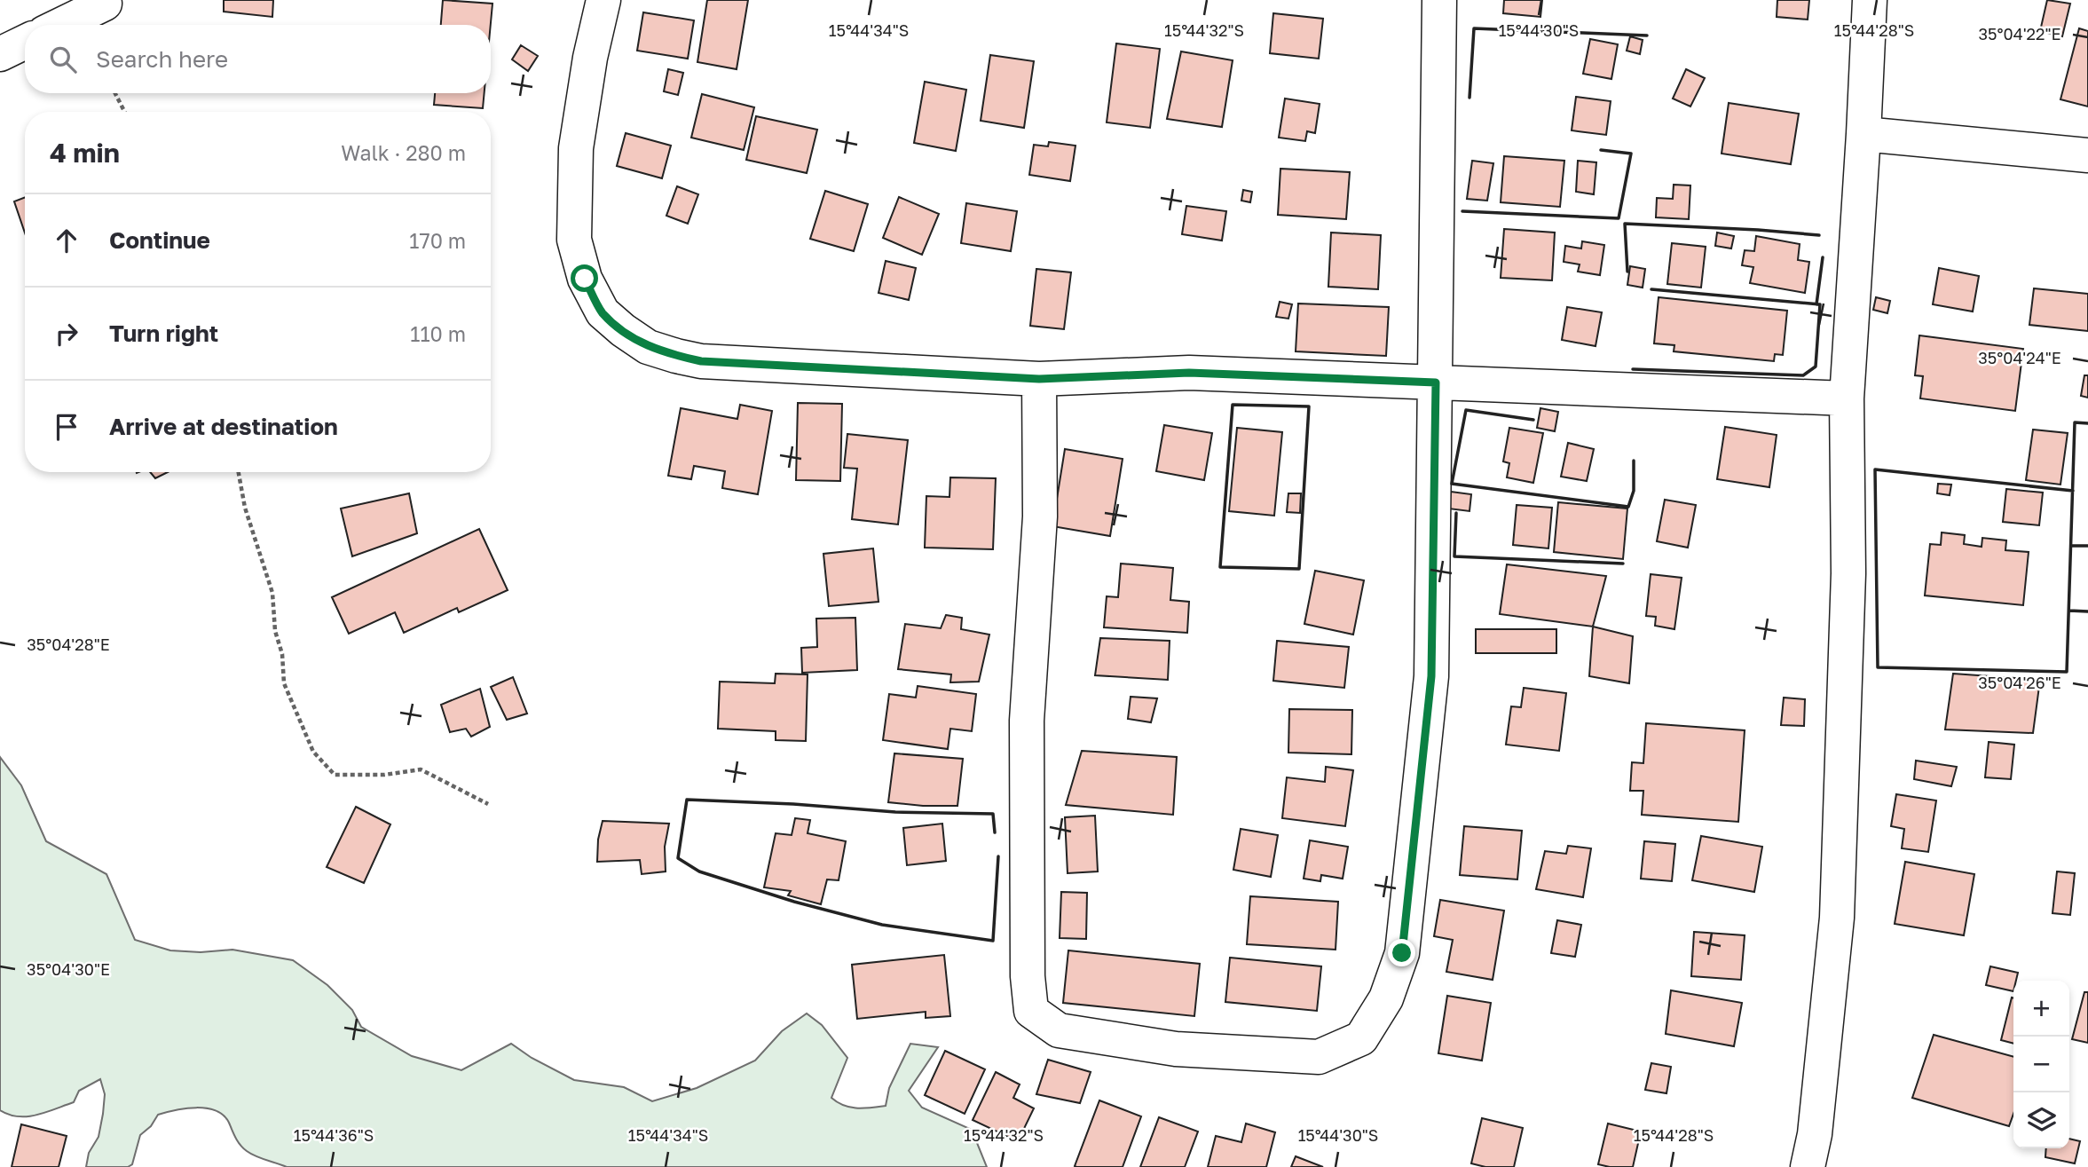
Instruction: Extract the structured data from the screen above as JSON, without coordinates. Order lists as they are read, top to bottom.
{
  "page": {
    "search": "Search here",
    "heading": ["4 min", "Walk · 280 m"],
    "list": [
      ["Continue", "170 m"],
      ["Turn right", "110 m"],
      "Arrive at destination"
    ],
    "map_buttons": ["+", "−"]
  },
  "coordinates": [
    "15°44'34\"S",
    "15°44'32\"S",
    "15°44'30\"S",
    "15°44'28\"S",
    "35°04'22\"E",
    "35°04'24\"E",
    "35°04'28\"E",
    "35°04'26\"E",
    "35°04'30\"E",
    "15°44'36\"S"
  ]
}
